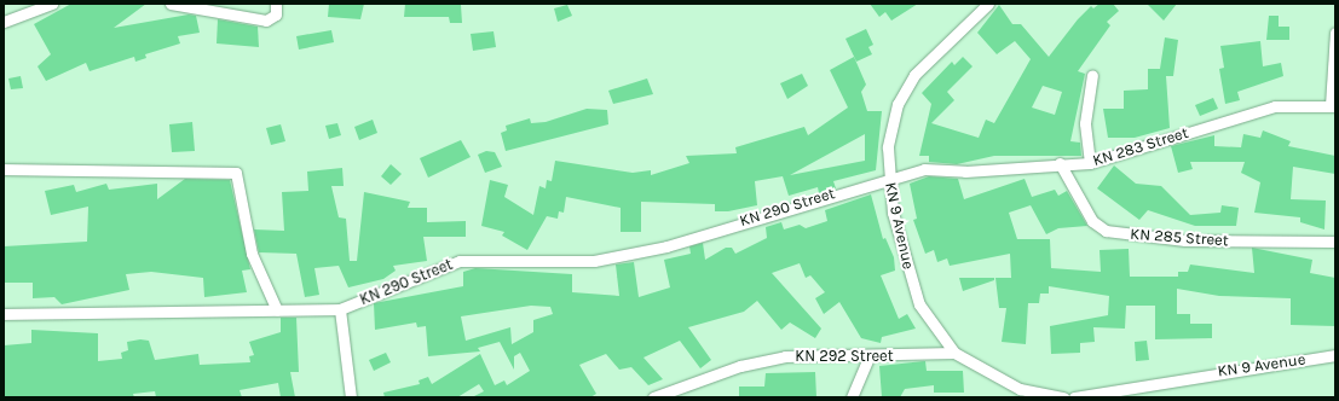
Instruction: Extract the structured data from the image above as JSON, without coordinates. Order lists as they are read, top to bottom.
{
  "streets": {
    "street": [
      "KN 283 Street",
      "KN 290 Street",
      "KN 9 Avenue",
      "KN 285 Street",
      "KN 292 Street"
    ]
  },
  "crossings": [
    ["KN 283 Street", "KN 290 Street"],
    ["KN 283 Street", "KN 9 Avenue"],
    ["KN 283 Street", "KN 285 Street"],
    ["KN 290 Street", "KN 9 Avenue"],
    ["KN 9 Avenue", "KN 292 Street"]
  ]
}
